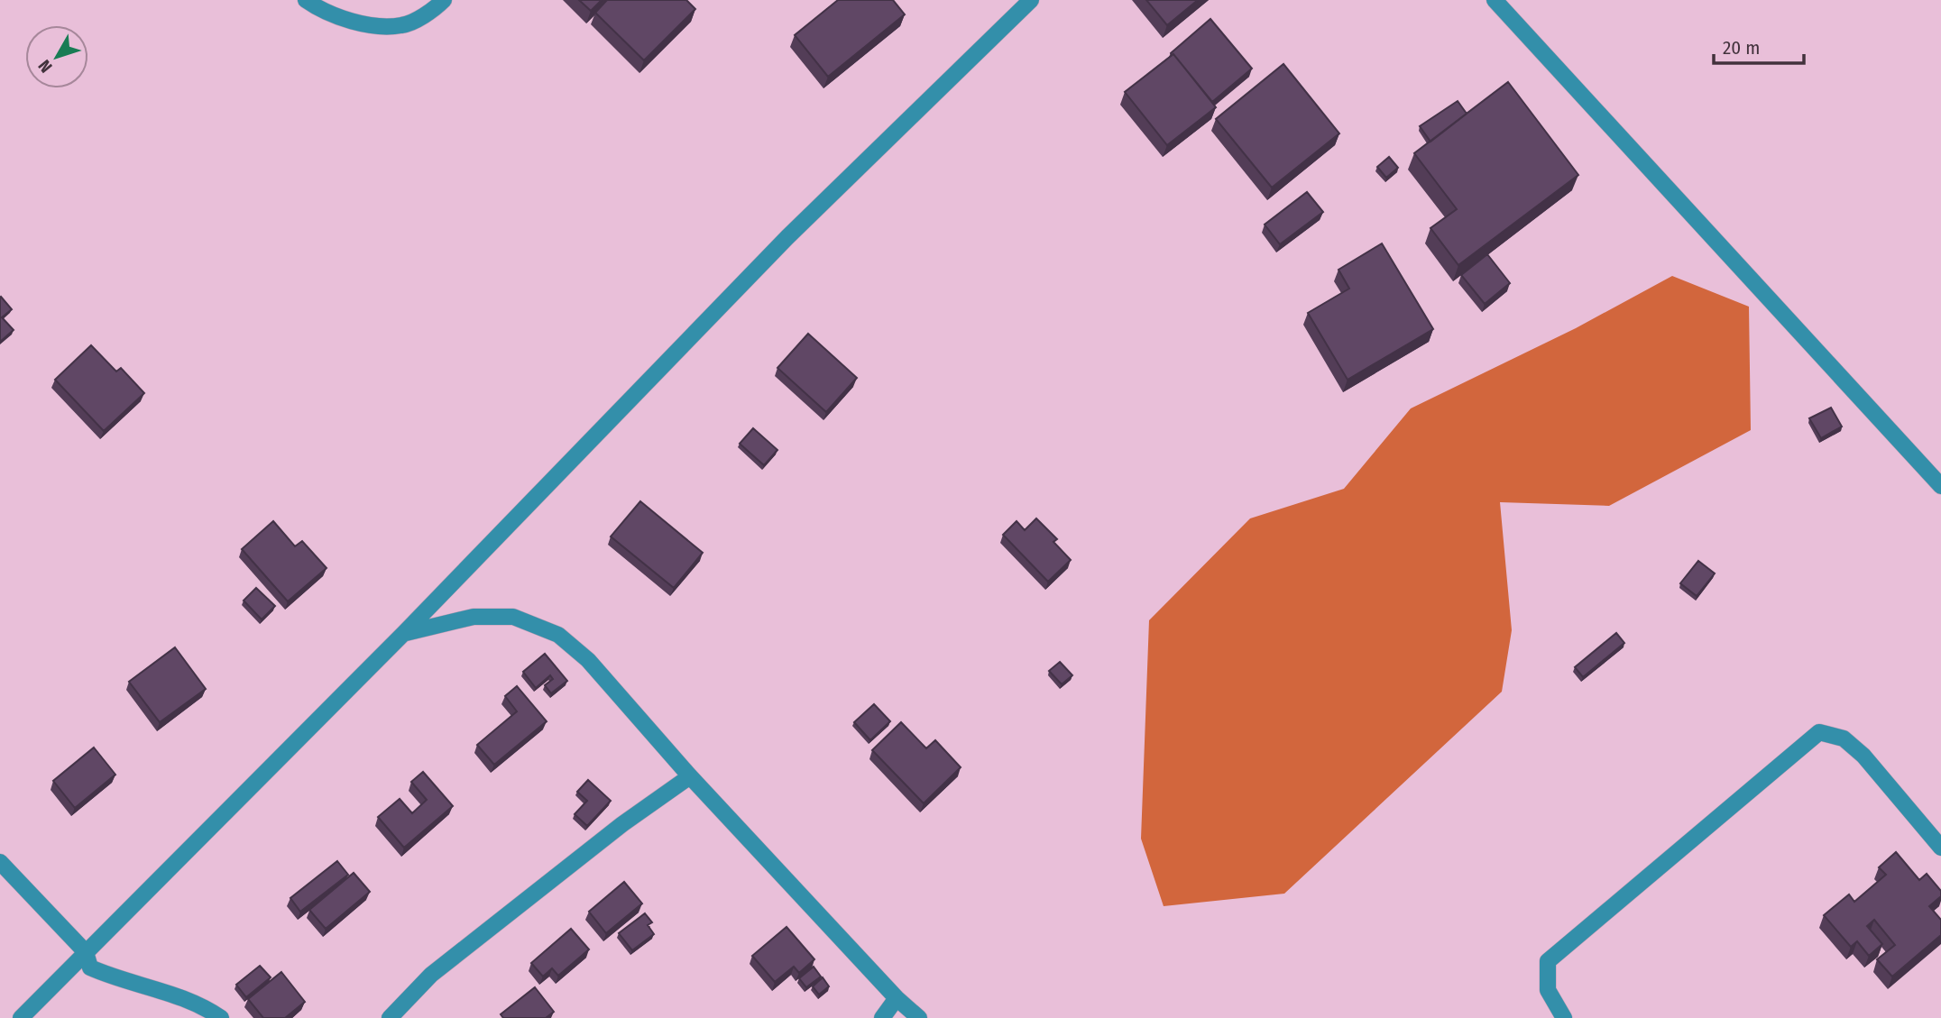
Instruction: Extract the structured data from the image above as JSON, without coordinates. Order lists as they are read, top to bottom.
{
  "scale_bar": "20 m",
  "north": "bottom left"
}
